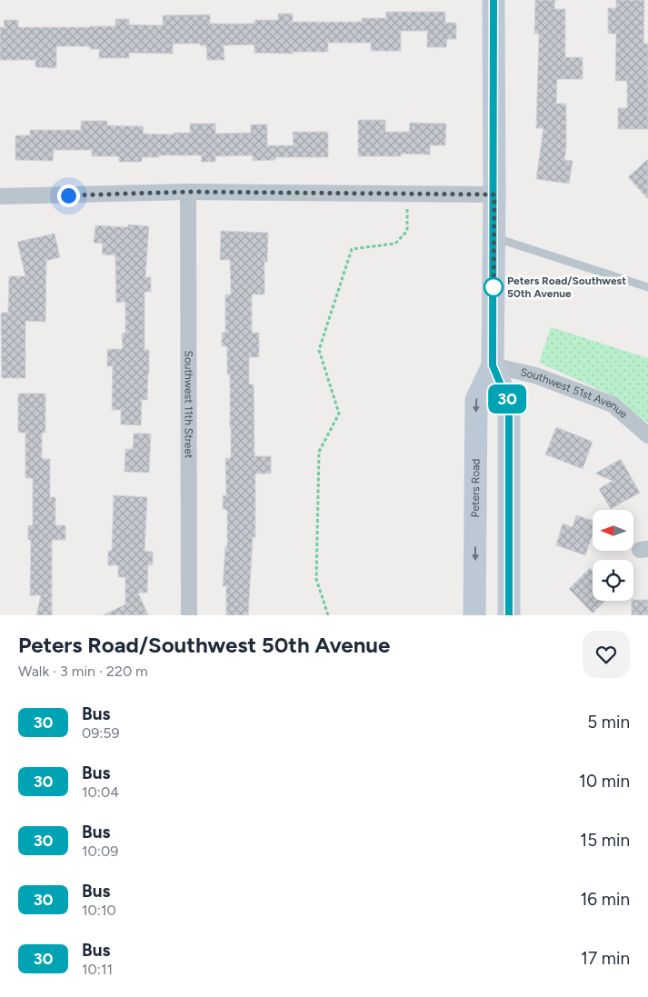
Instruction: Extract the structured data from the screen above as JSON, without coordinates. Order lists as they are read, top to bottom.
{
  "streets": {
    "main road": ["Peters Road"],
    "street": ["Southwest 51st Avenue", "Southwest 11th Street"]
  },
  "crossings": [
    ["Southwest 51st Avenue", "Peters Road"]
  ],
  "places": ["Peters Road/Southwest 50th Avenue"],
  "lines": ["bus line 30"],
  "north": "left",
  "page": {
    "on_map": "30",
    "heading": ["Peters Road/Southwest 50th Avenue", "Walk · 3 min · 220 m"],
    "list": [
      {
        "mark": "30",
        "name": "Bus",
        "note": "09:59",
        "value": "5 min"
      },
      {
        "mark": "30",
        "name": "Bus",
        "note": "10:04",
        "value": "10 min"
      },
      {
        "mark": "30",
        "name": "Bus",
        "note": "10:09",
        "value": "15 min"
      },
      {
        "mark": "30",
        "name": "Bus",
        "note": "10:10",
        "value": "16 min"
      },
      {
        "mark": "30",
        "name": "Bus",
        "note": "10:11",
        "value": "17 min"
      }
    ]
  }
}
